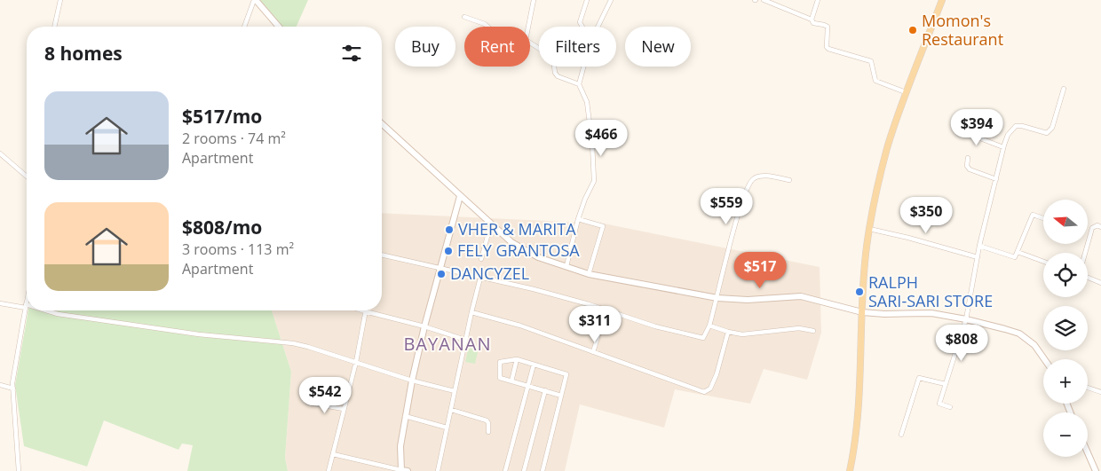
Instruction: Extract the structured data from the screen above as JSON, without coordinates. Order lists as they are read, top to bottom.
{
  "districts": ["BAYANAN"],
  "places": [
    "Momon's Restaurant",
    "VHER & MARITA",
    "FELY GRANTOSA",
    "DANCYZEL",
    "RALPH SARI-SARI STORE"
  ],
  "north": "left",
  "page": {
    "chip": [
      "Buy",
      "Rent",
      "Filters",
      "New"
    ],
    "heading": "8 homes",
    "list": [
      {
        "name": "$517/mo",
        "note": "2 rooms · 74 m² · Apartment"
      },
      {
        "name": "$808/mo",
        "note": "3 rooms · 113 m² · Apartment"
      }
    ],
    "price": [
      "$394",
      "$466",
      "$559",
      "$350",
      "$517",
      "$311",
      "$808",
      "$542"
    ],
    "map_buttons": ["+", "−"]
  }
}
